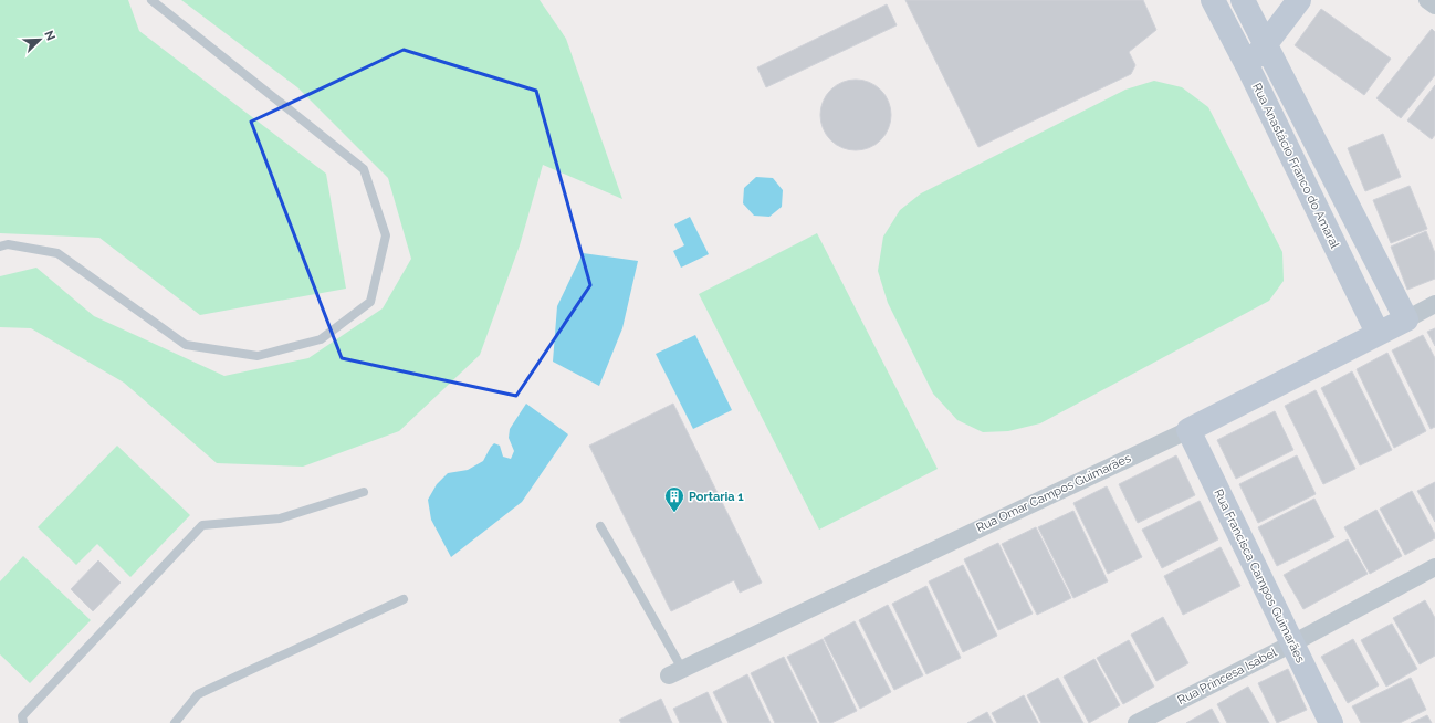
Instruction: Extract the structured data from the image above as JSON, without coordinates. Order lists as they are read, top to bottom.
{
  "streets": {
    "street": [
      "Rua Anastácio Franco do Amaral",
      "Rua Omar Campos Guimarães",
      "Rua Francisca Campos Guimarães",
      "Rua Princesa Isabel"
    ]
  },
  "crossings": [
    ["Rua Anastácio Franco do Amaral", "Rua Omar Campos Guimarães"],
    ["Rua Omar Campos Guimarães", "Rua Francisca Campos Guimarães"],
    ["Rua Francisca Campos Guimarães", "Rua Princesa Isabel"]
  ],
  "places": {
    "building": ["Portaria 1"]
  },
  "north": "top right"
}
